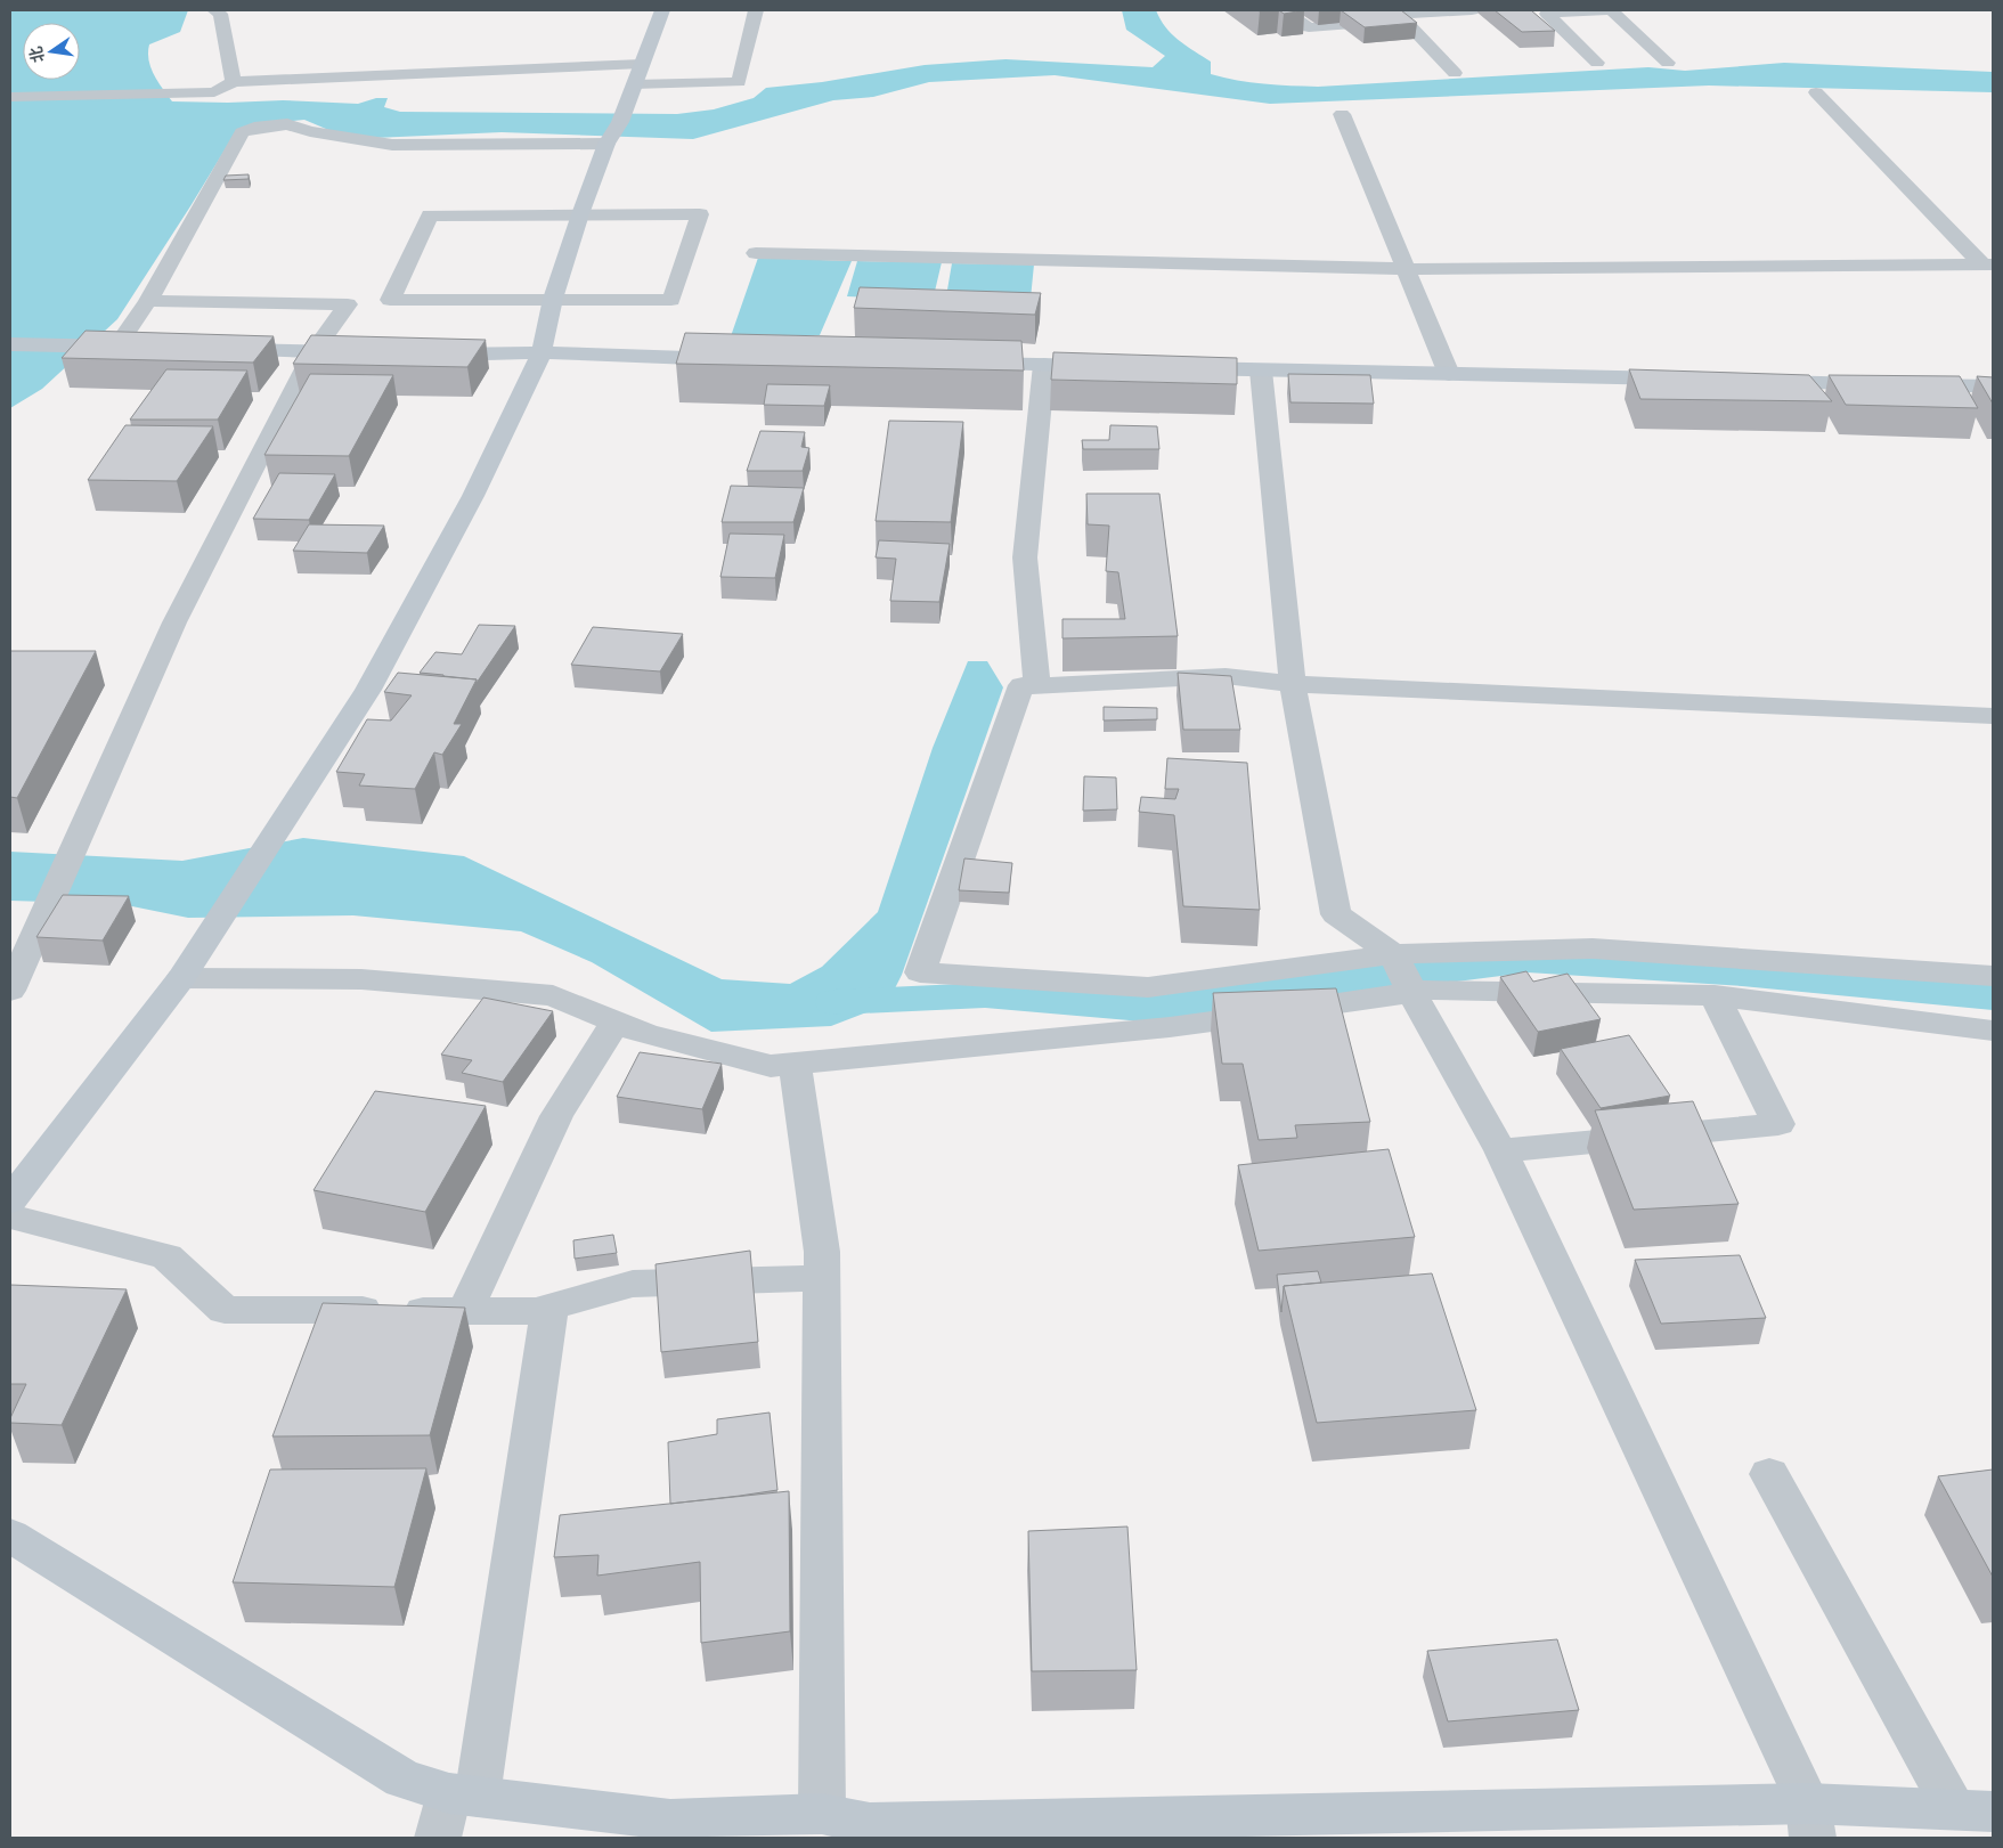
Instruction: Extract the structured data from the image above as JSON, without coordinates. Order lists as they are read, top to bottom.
{
  "north": "left"
}
